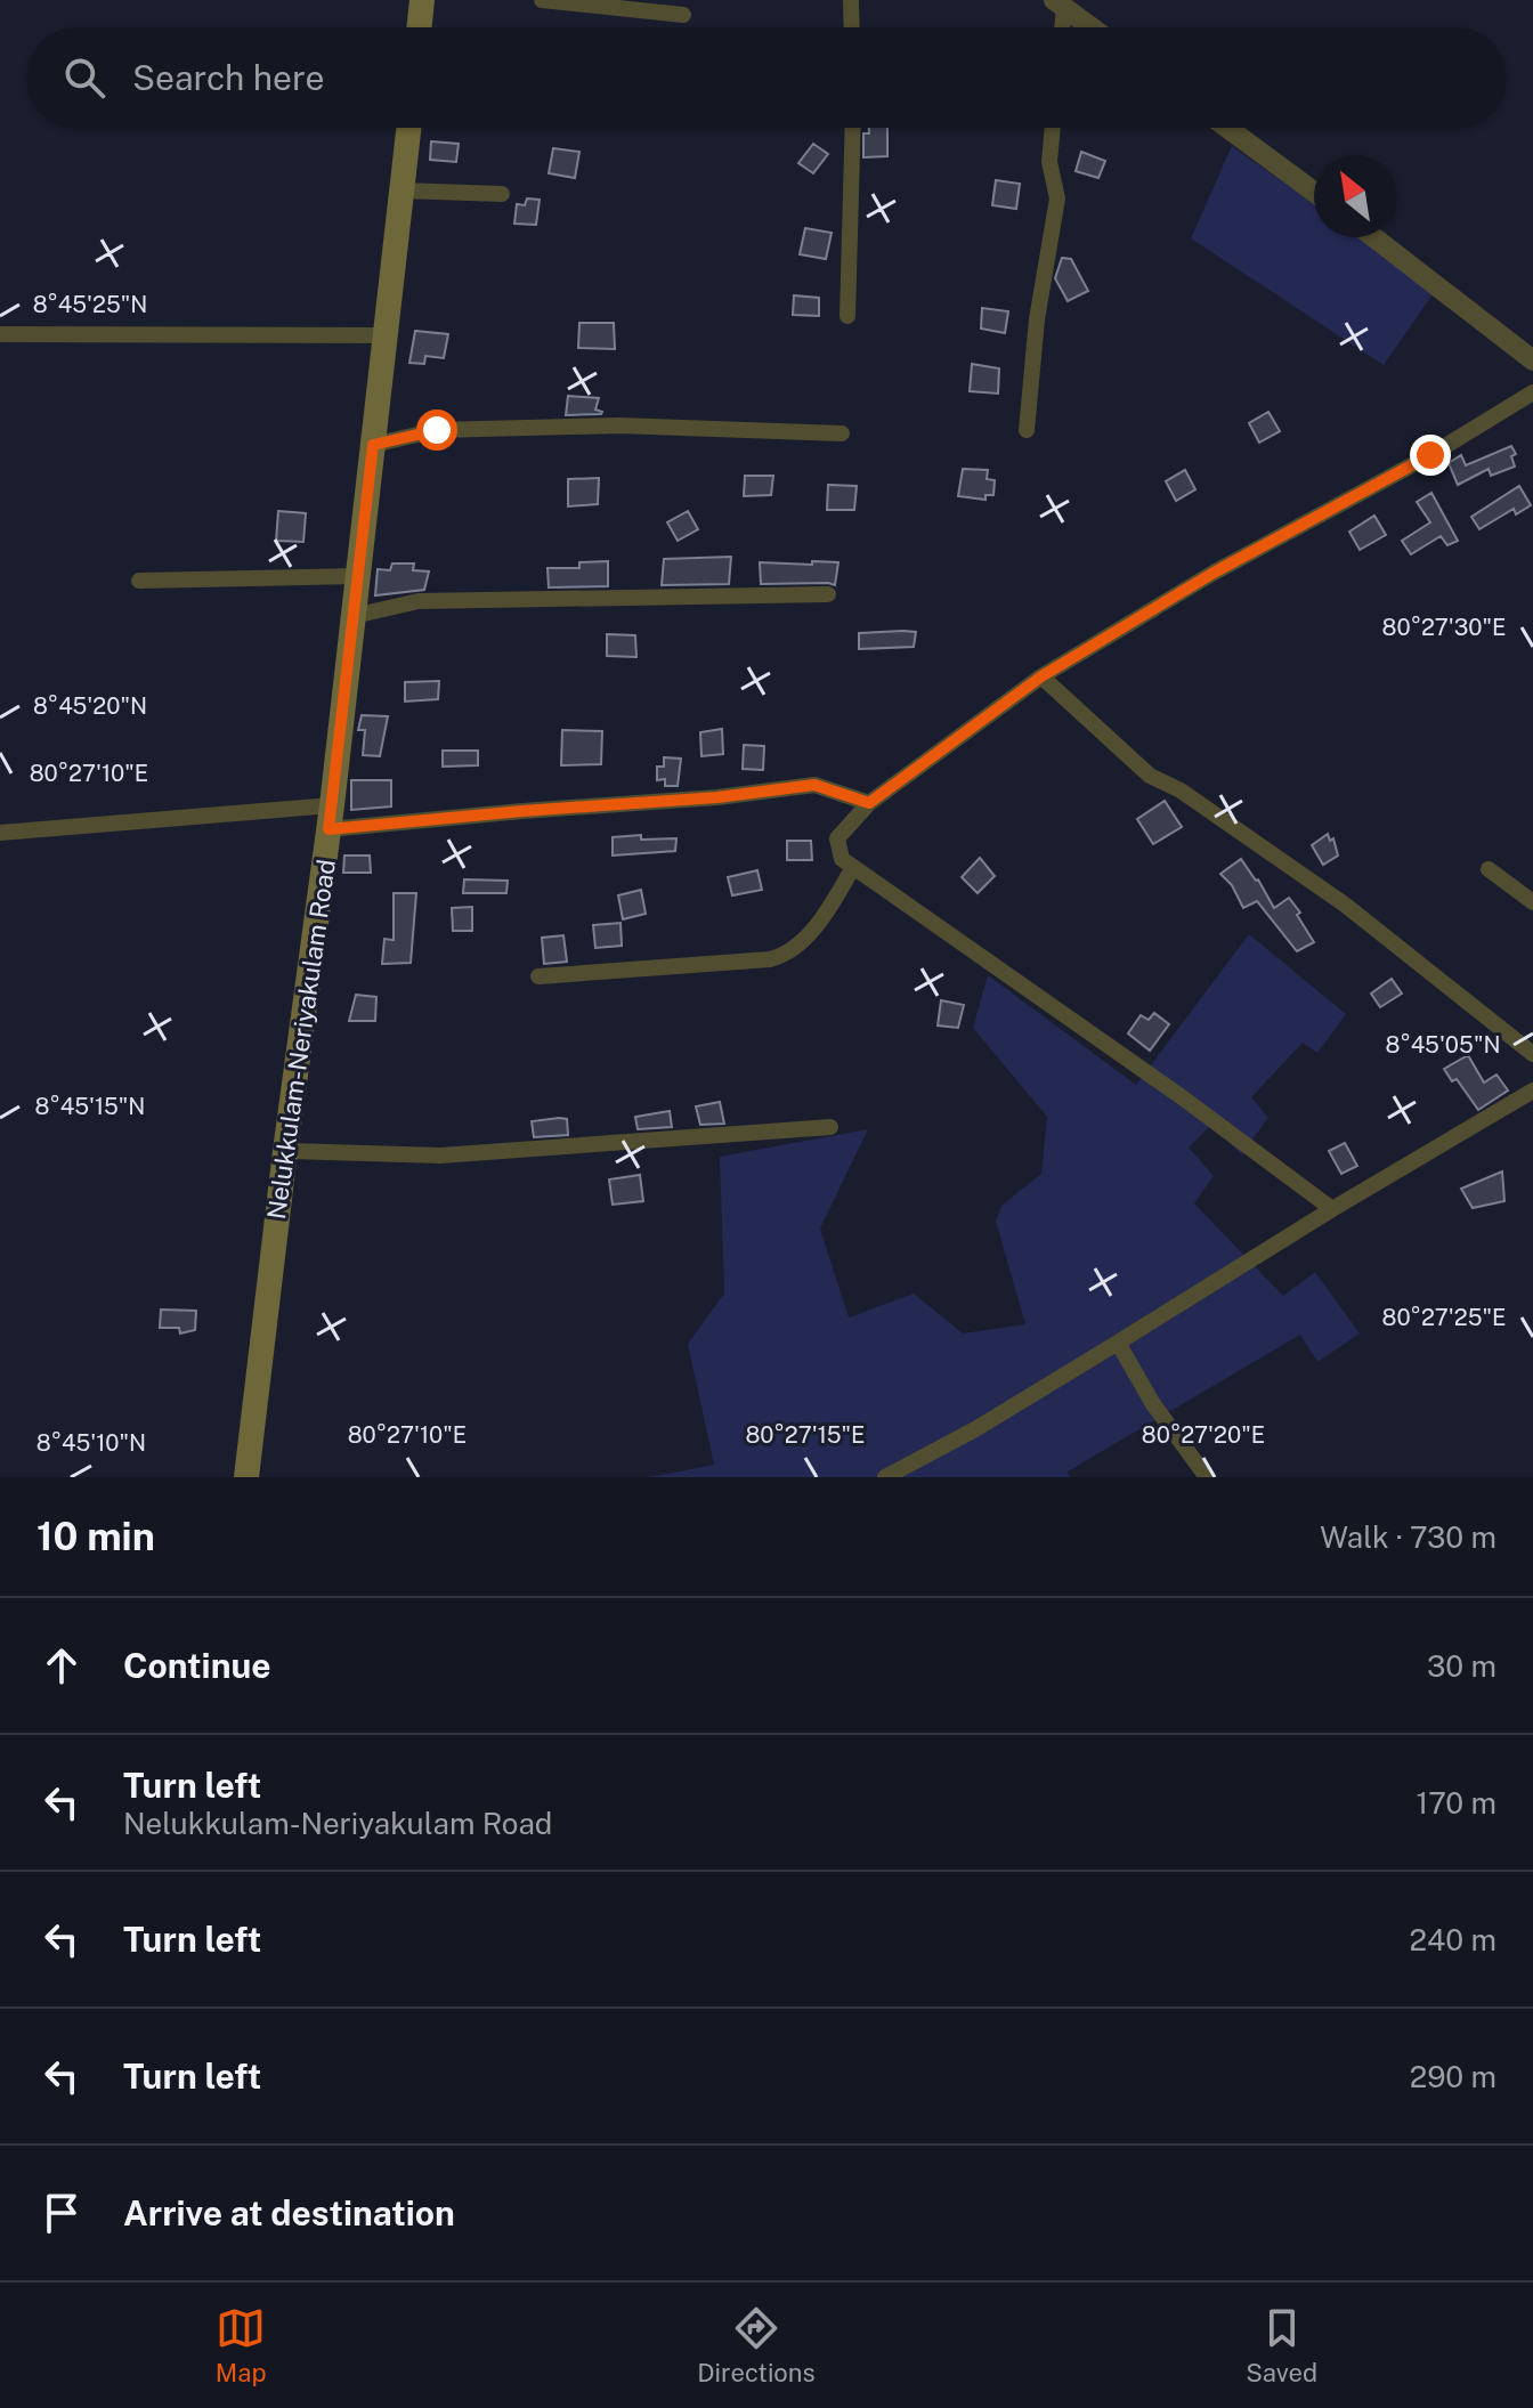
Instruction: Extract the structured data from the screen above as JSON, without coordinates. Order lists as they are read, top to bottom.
{
  "streets": {
    "main road": ["Nelukkulam-Neriyakulam Road"]
  },
  "north": "top left",
  "page": {
    "search": "Search here",
    "heading": ["10 min", "Walk · 730 m"],
    "list": [
      ["Continue", "30 m"],
      ["Turn left", "Nelukkulam-Neriyakulam Road", "170 m"],
      ["Turn left", "240 m"],
      ["Turn left", "290 m"],
      "Arrive at destination"
    ],
    "nav": ["Map", "Directions", "Saved"]
  },
  "coordinates": [
    "8°45'25\"N",
    "80°27'30\"E",
    "8°45'20\"N",
    "80°27'10\"E",
    "8°45'05\"N",
    "8°45'15\"N",
    "80°27'25\"E",
    "80°27'15\"E",
    "80°27'20\"E",
    "8°45'10\"N"
  ]
}
